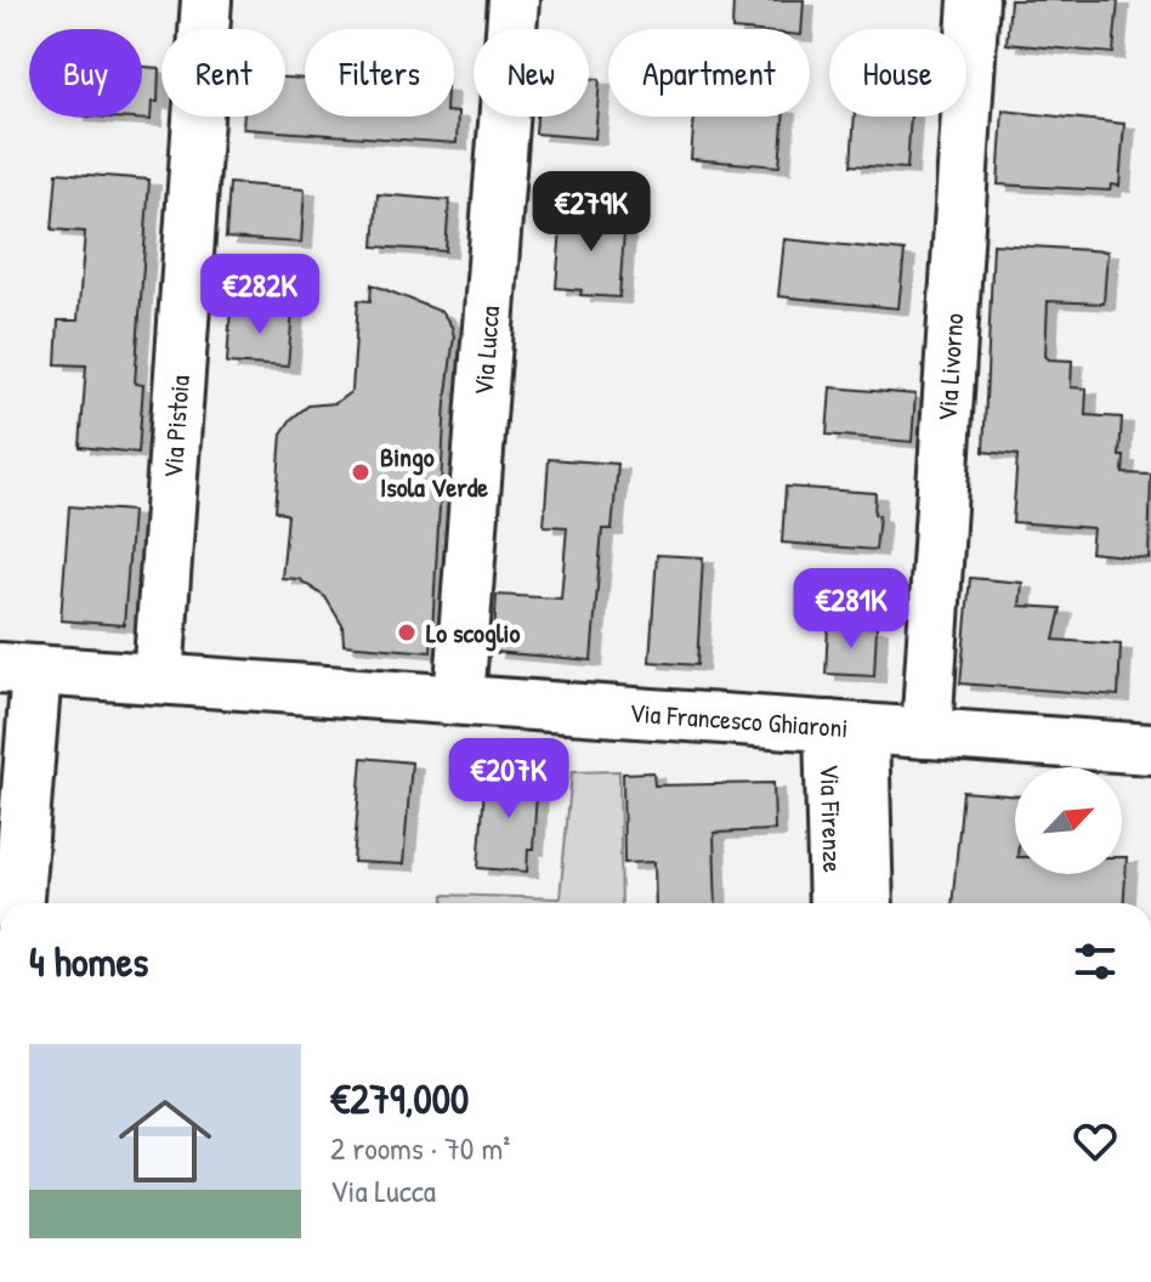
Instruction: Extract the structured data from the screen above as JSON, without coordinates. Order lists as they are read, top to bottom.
{
  "streets": {
    "street": [
      "Via Lucca",
      "Via Livorno",
      "Via Pistoia",
      "Via Francesco Ghiaroni",
      "Via Firenze"
    ]
  },
  "crossings": [
    ["Via Lucca", "Via Francesco Ghiaroni"],
    ["Via Livorno", "Via Francesco Ghiaroni"],
    ["Via Pistoia", "Via Francesco Ghiaroni"],
    ["Via Francesco Ghiaroni", "Via Firenze"]
  ],
  "places": ["Bingo Isola Verde", "Lo scoglio"],
  "north": "top right",
  "page": {
    "chip": [
      "Buy",
      "Rent",
      "Filters",
      "New",
      "Apartment",
      "House"
    ],
    "price": [
      "€279K",
      "€282K",
      "€281K",
      "€207K"
    ],
    "heading": "4 homes",
    "list": [
      {
        "name": "€279,000",
        "note": "2 rooms · 70 m² · Via Lucca"
      }
    ]
  }
}
